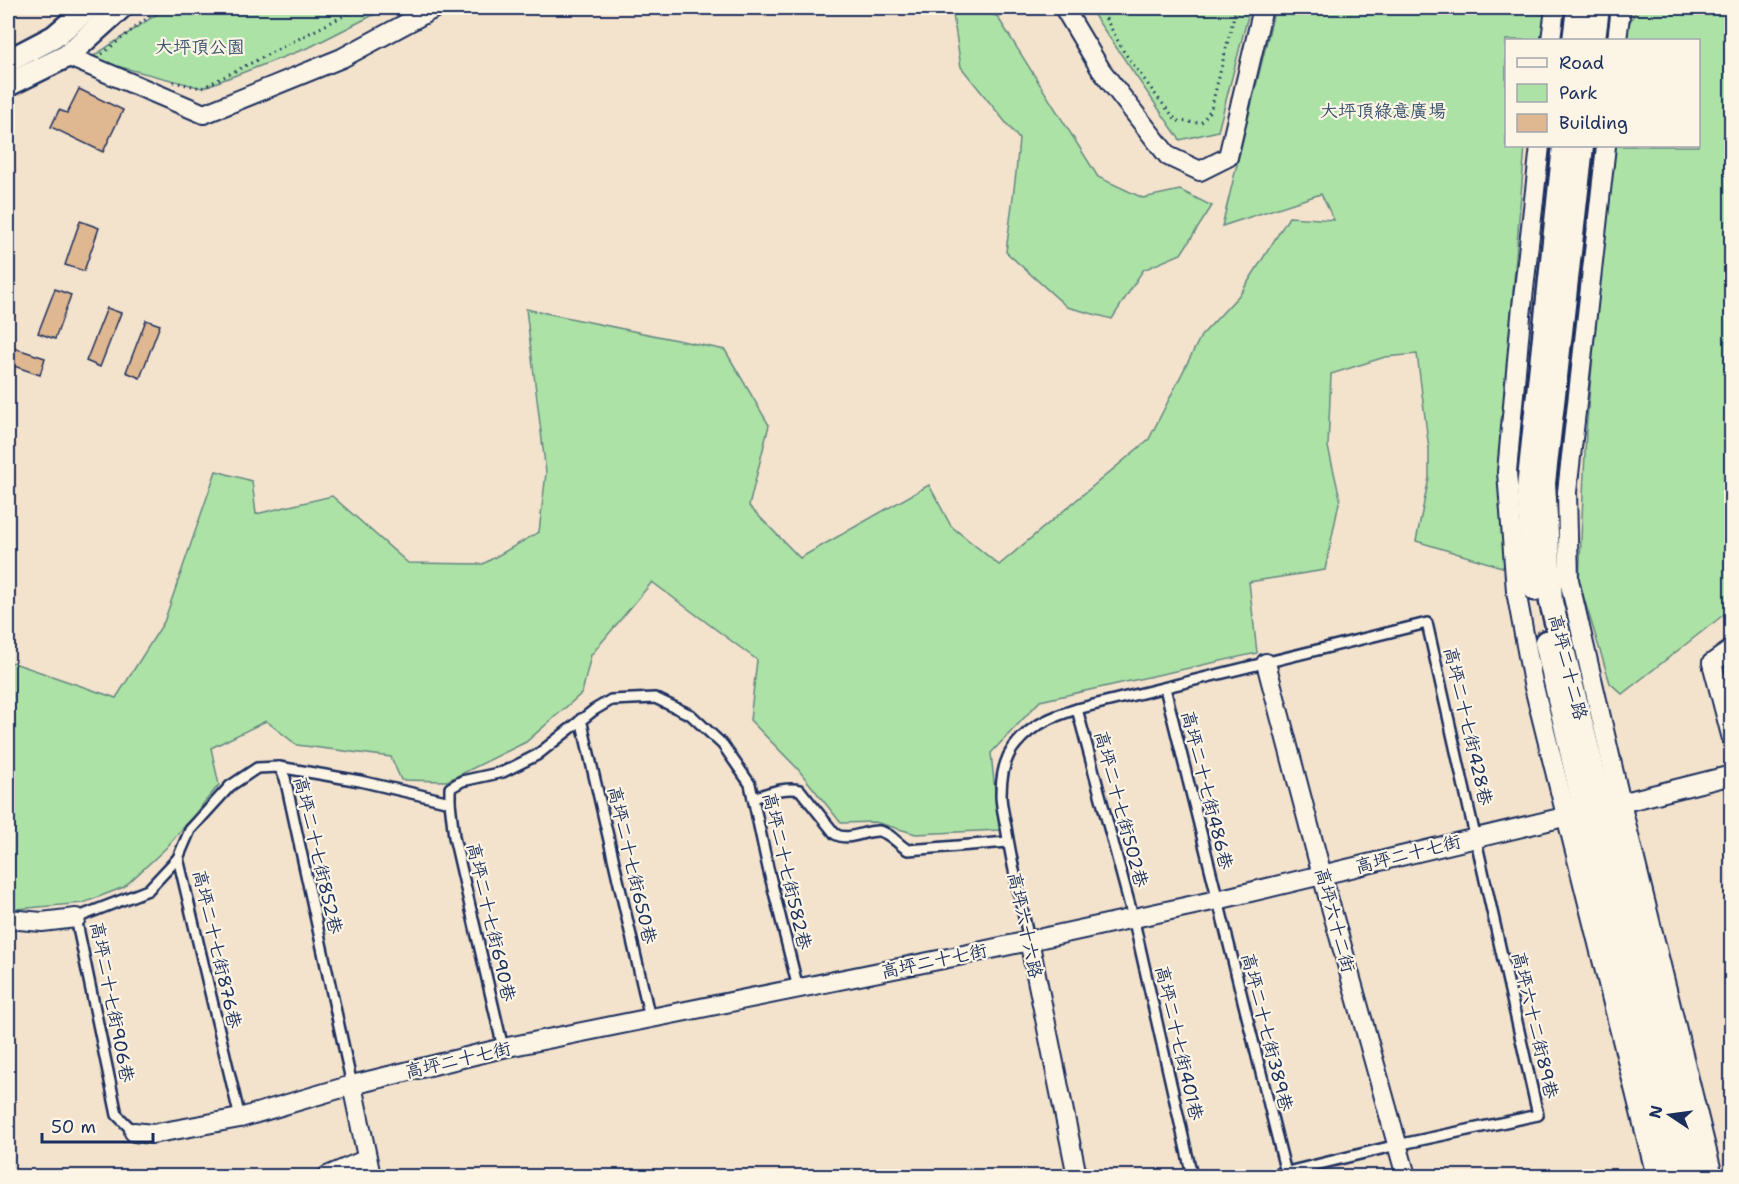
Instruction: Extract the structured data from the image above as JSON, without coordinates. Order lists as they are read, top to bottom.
{
  "streets": {
    "street": [
      "高坪二十二路",
      "高坪二十七街",
      "高坪六十二街",
      "高坪六十六路"
    ],
    "lane": [
      "高坪二十七街428巷",
      "高坪二十七街486巷",
      "高坪二十七街502巷",
      "高坪二十七街852巷",
      "高坪二十七街650巷",
      "高坪二十七街582巷",
      "高坪二十七街690巷",
      "高坪二十七街876巷",
      "高坪二十七街906巷",
      "高坪六十二街89巷",
      "高坪二十七街389巷",
      "高坪二十七街401巷"
    ]
  },
  "crossings": [
    ["高坪二十二路", "高坪二十七街"],
    ["高坪二十七街428巷", "高坪二十七街"],
    ["高坪二十七街428巷", "高坪六十六路"],
    ["高坪二十七街428巷", "高坪六十二街89巷"],
    ["高坪二十七街486巷", "高坪二十七街"],
    ["高坪二十七街486巷", "高坪六十六路"],
    ["高坪二十七街486巷", "高坪二十七街389巷"],
    ["高坪二十七街502巷", "高坪二十七街"],
    ["高坪二十七街502巷", "高坪六十六路"],
    ["高坪二十七街502巷", "高坪二十七街401巷"],
    ["高坪二十七街", "高坪二十七街852巷"],
    ["高坪二十七街", "高坪二十七街650巷"],
    ["高坪二十七街", "高坪二十七街582巷"],
    ["高坪二十七街", "高坪六十二街"],
    ["高坪二十七街", "高坪二十七街690巷"],
    ["高坪二十七街", "高坪六十六路"],
    ["高坪二十七街", "高坪二十七街876巷"],
    ["高坪二十七街", "高坪二十七街906巷"],
    ["高坪二十七街", "高坪六十二街89巷"],
    ["高坪二十七街", "高坪二十七街389巷"],
    ["高坪二十七街", "高坪二十七街401巷"],
    ["高坪二十七街852巷", "高坪二十七街690巷"],
    ["高坪二十七街852巷", "高坪二十七街876巷"],
    ["高坪二十七街650巷", "高坪二十七街582巷"],
    ["高坪六十二街", "高坪六十六路"],
    ["高坪六十二街", "高坪六十二街89巷"],
    ["高坪二十七街876巷", "高坪二十七街906巷"]
  ],
  "parks": ["大坪頂公園", "大坪頂綠意廣場"],
  "legend": ["Road", "Park", "Building"],
  "scale_bar": "50 m",
  "north": "left"
}
